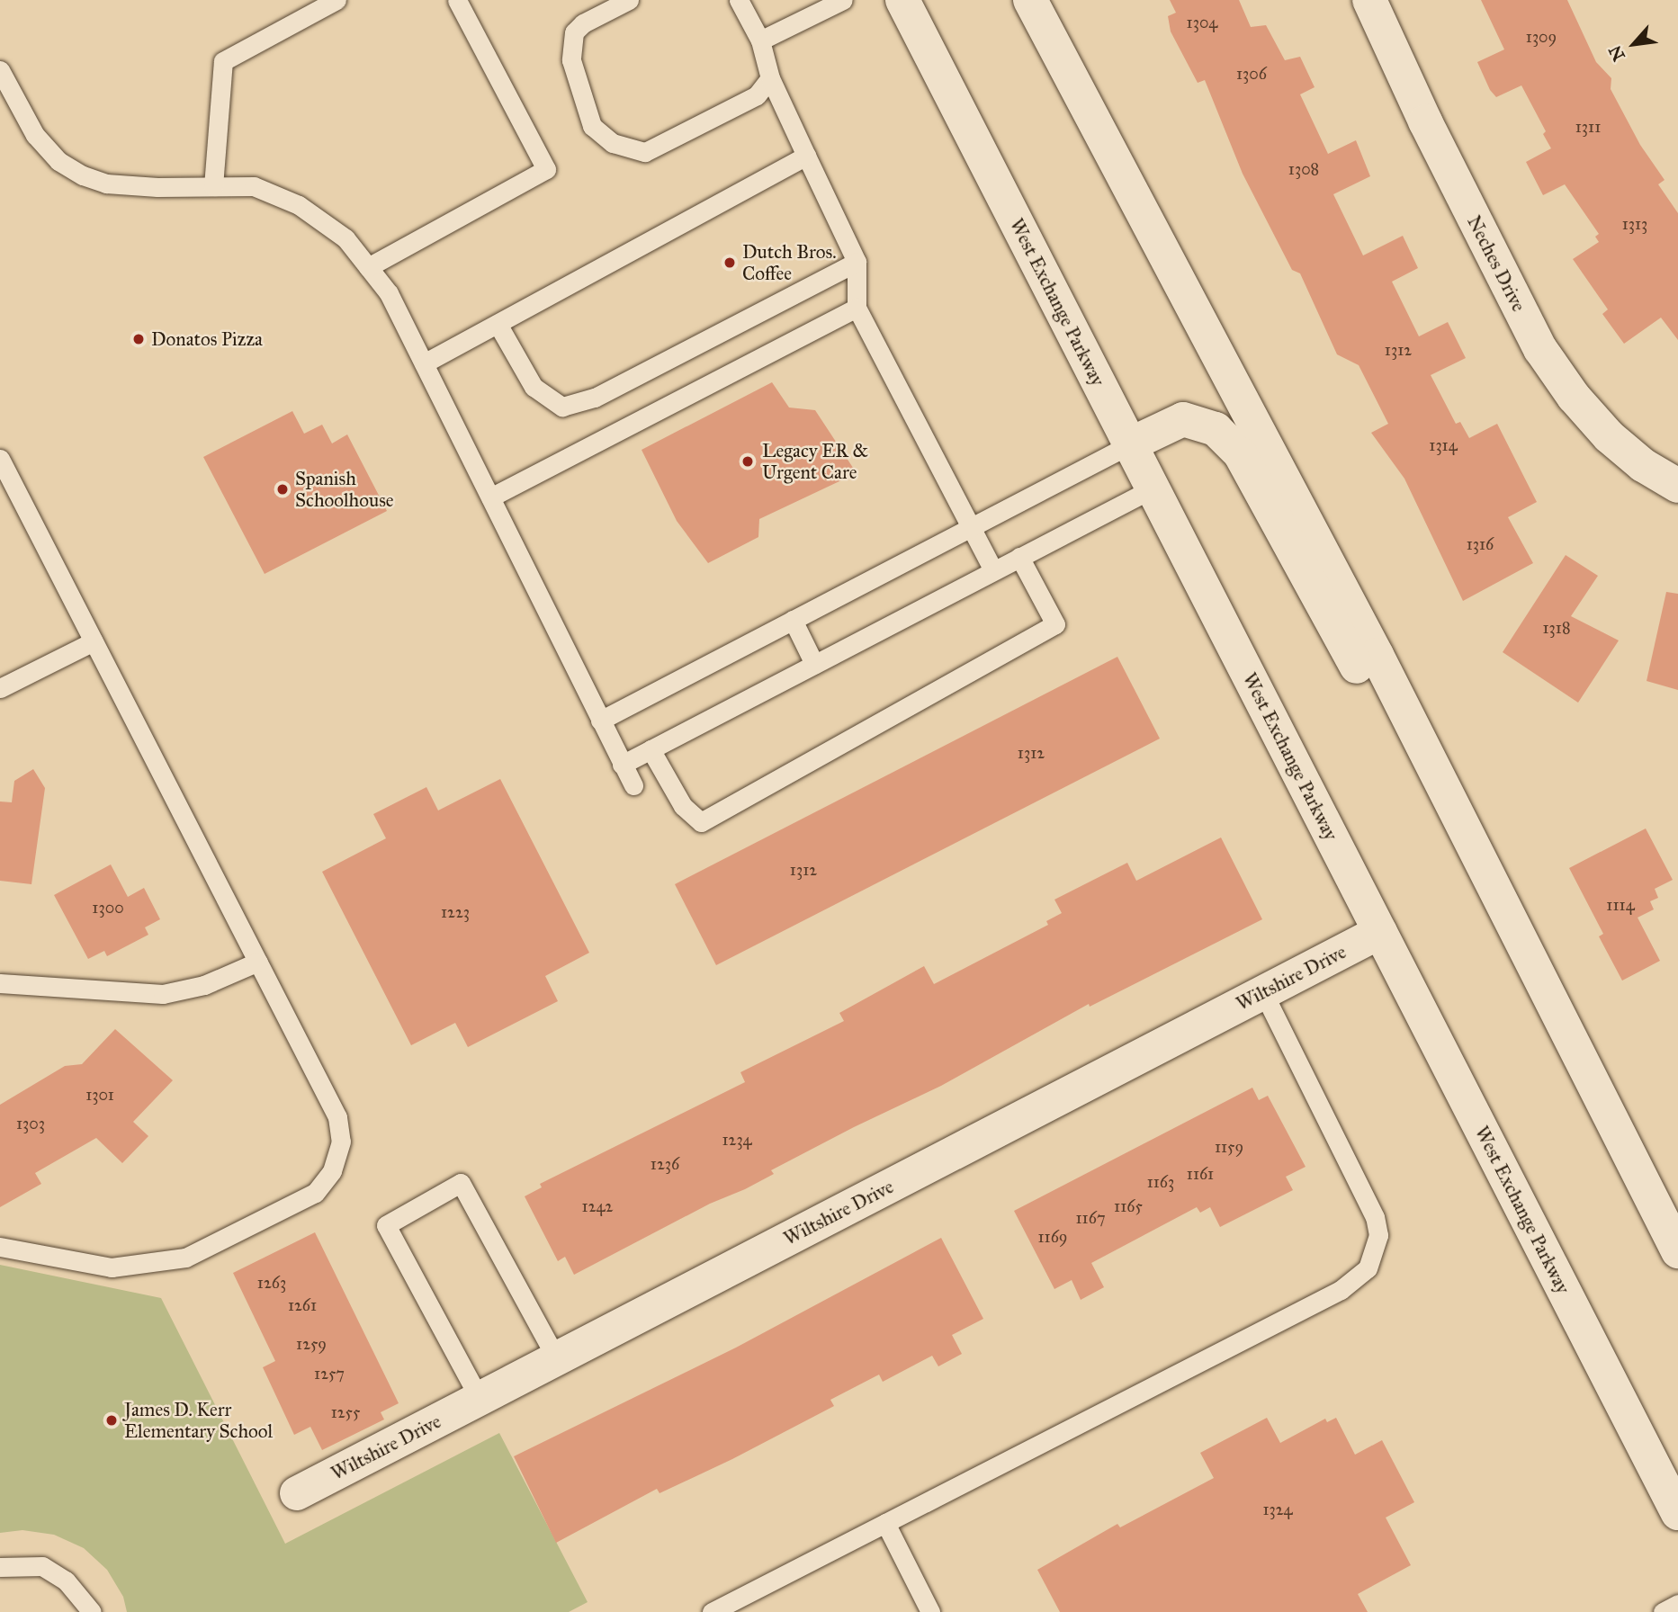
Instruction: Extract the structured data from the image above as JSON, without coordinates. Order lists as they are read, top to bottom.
{
  "streets": {
    "main road": ["Neches Drive", "West Exchange Parkway", "Wiltshire Drive"]
  },
  "crossings": [
    ["West Exchange Parkway", "Wiltshire Drive"]
  ],
  "places": [
    "Dutch Bros. Coffee",
    "Donatos Pizza",
    "Legacy ER & Urgent Care",
    "Spanish Schoolhouse",
    "James D. Kerr Elementary School"
  ],
  "house_numbers": [
    "1304",
    "1309",
    "1306",
    "1311",
    "1308",
    "1313",
    "1312",
    "1314",
    "1316",
    "1318",
    "1312",
    "1312",
    "1114",
    "1300",
    "1223",
    "1301",
    "1303",
    "1234",
    "1159",
    "1236",
    "1161",
    "1163",
    "1242",
    "1165",
    "1167",
    "1169",
    "1263",
    "1261",
    "1259",
    "1257",
    "1255",
    "1324"
  ],
  "north": "bottom left"
}
